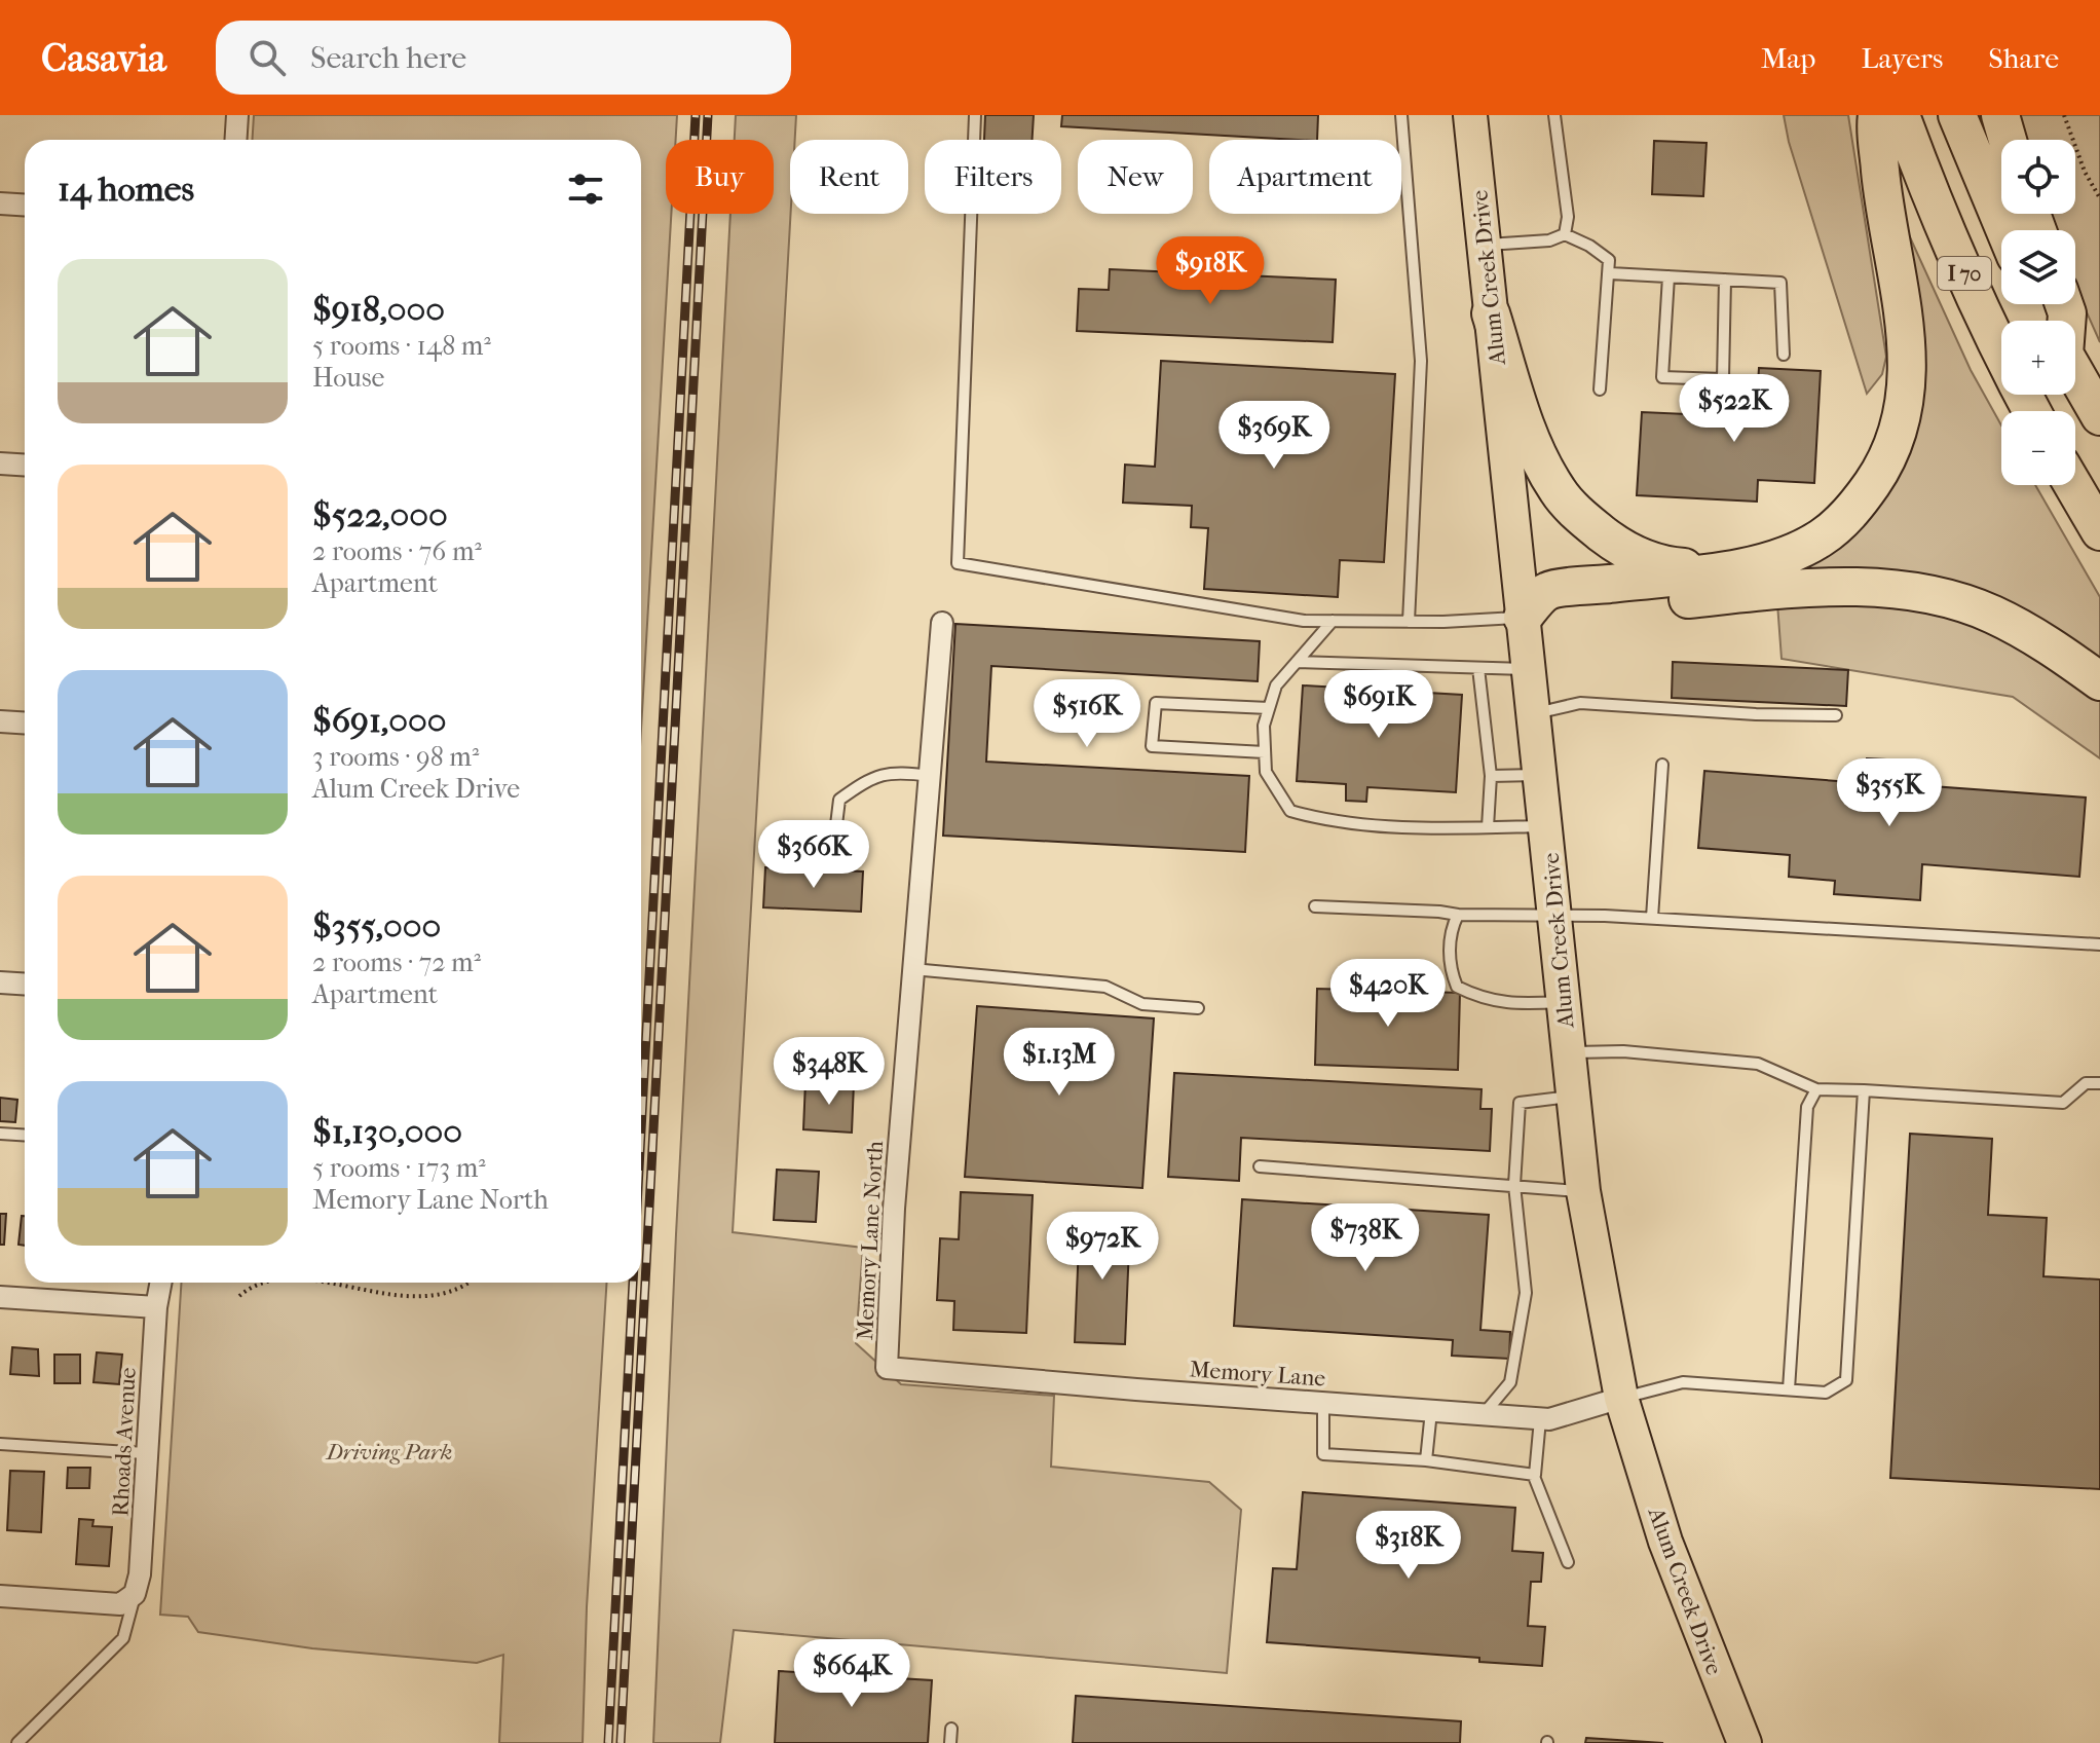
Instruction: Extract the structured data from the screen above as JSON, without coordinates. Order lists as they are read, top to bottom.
{
  "streets": {
    "highway": ["I 70"],
    "main road": ["Alum Creek Drive"],
    "street": ["Memory Lane North", "Memory Lane", "Rhoads Avenue"]
  },
  "crossings": [
    ["Alum Creek Drive", "Memory Lane"],
    ["Memory Lane North", "Memory Lane"]
  ],
  "parks": ["Driving Park"],
  "page": {
    "header": "Casavia",
    "search": "Search here",
    "nav": ["Map", "Layers", "Share"],
    "map_buttons": ["+", "−"],
    "chip": [
      "Buy",
      "Rent",
      "Filters",
      "New",
      "Apartment"
    ],
    "heading": "14 homes",
    "price": [
      "$918K",
      "$522K",
      "$369K",
      "$691K",
      "$516K",
      "$355K",
      "$366K",
      "$420K",
      "$1.13M",
      "$348K",
      "$738K",
      "$972K",
      "$318K",
      "$664K"
    ],
    "list": [
      {
        "name": "$918,000",
        "note": "5 rooms · 148 m² · House"
      },
      {
        "name": "$522,000",
        "note": "2 rooms · 76 m² · Apartment"
      },
      {
        "name": "$691,000",
        "note": "3 rooms · 98 m² · Alum Creek Drive"
      },
      {
        "name": "$355,000",
        "note": "2 rooms · 72 m² · Apartment"
      },
      {
        "name": "$1,130,000",
        "note": "5 rooms · 173 m² · Memory Lane North"
      }
    ]
  }
}
